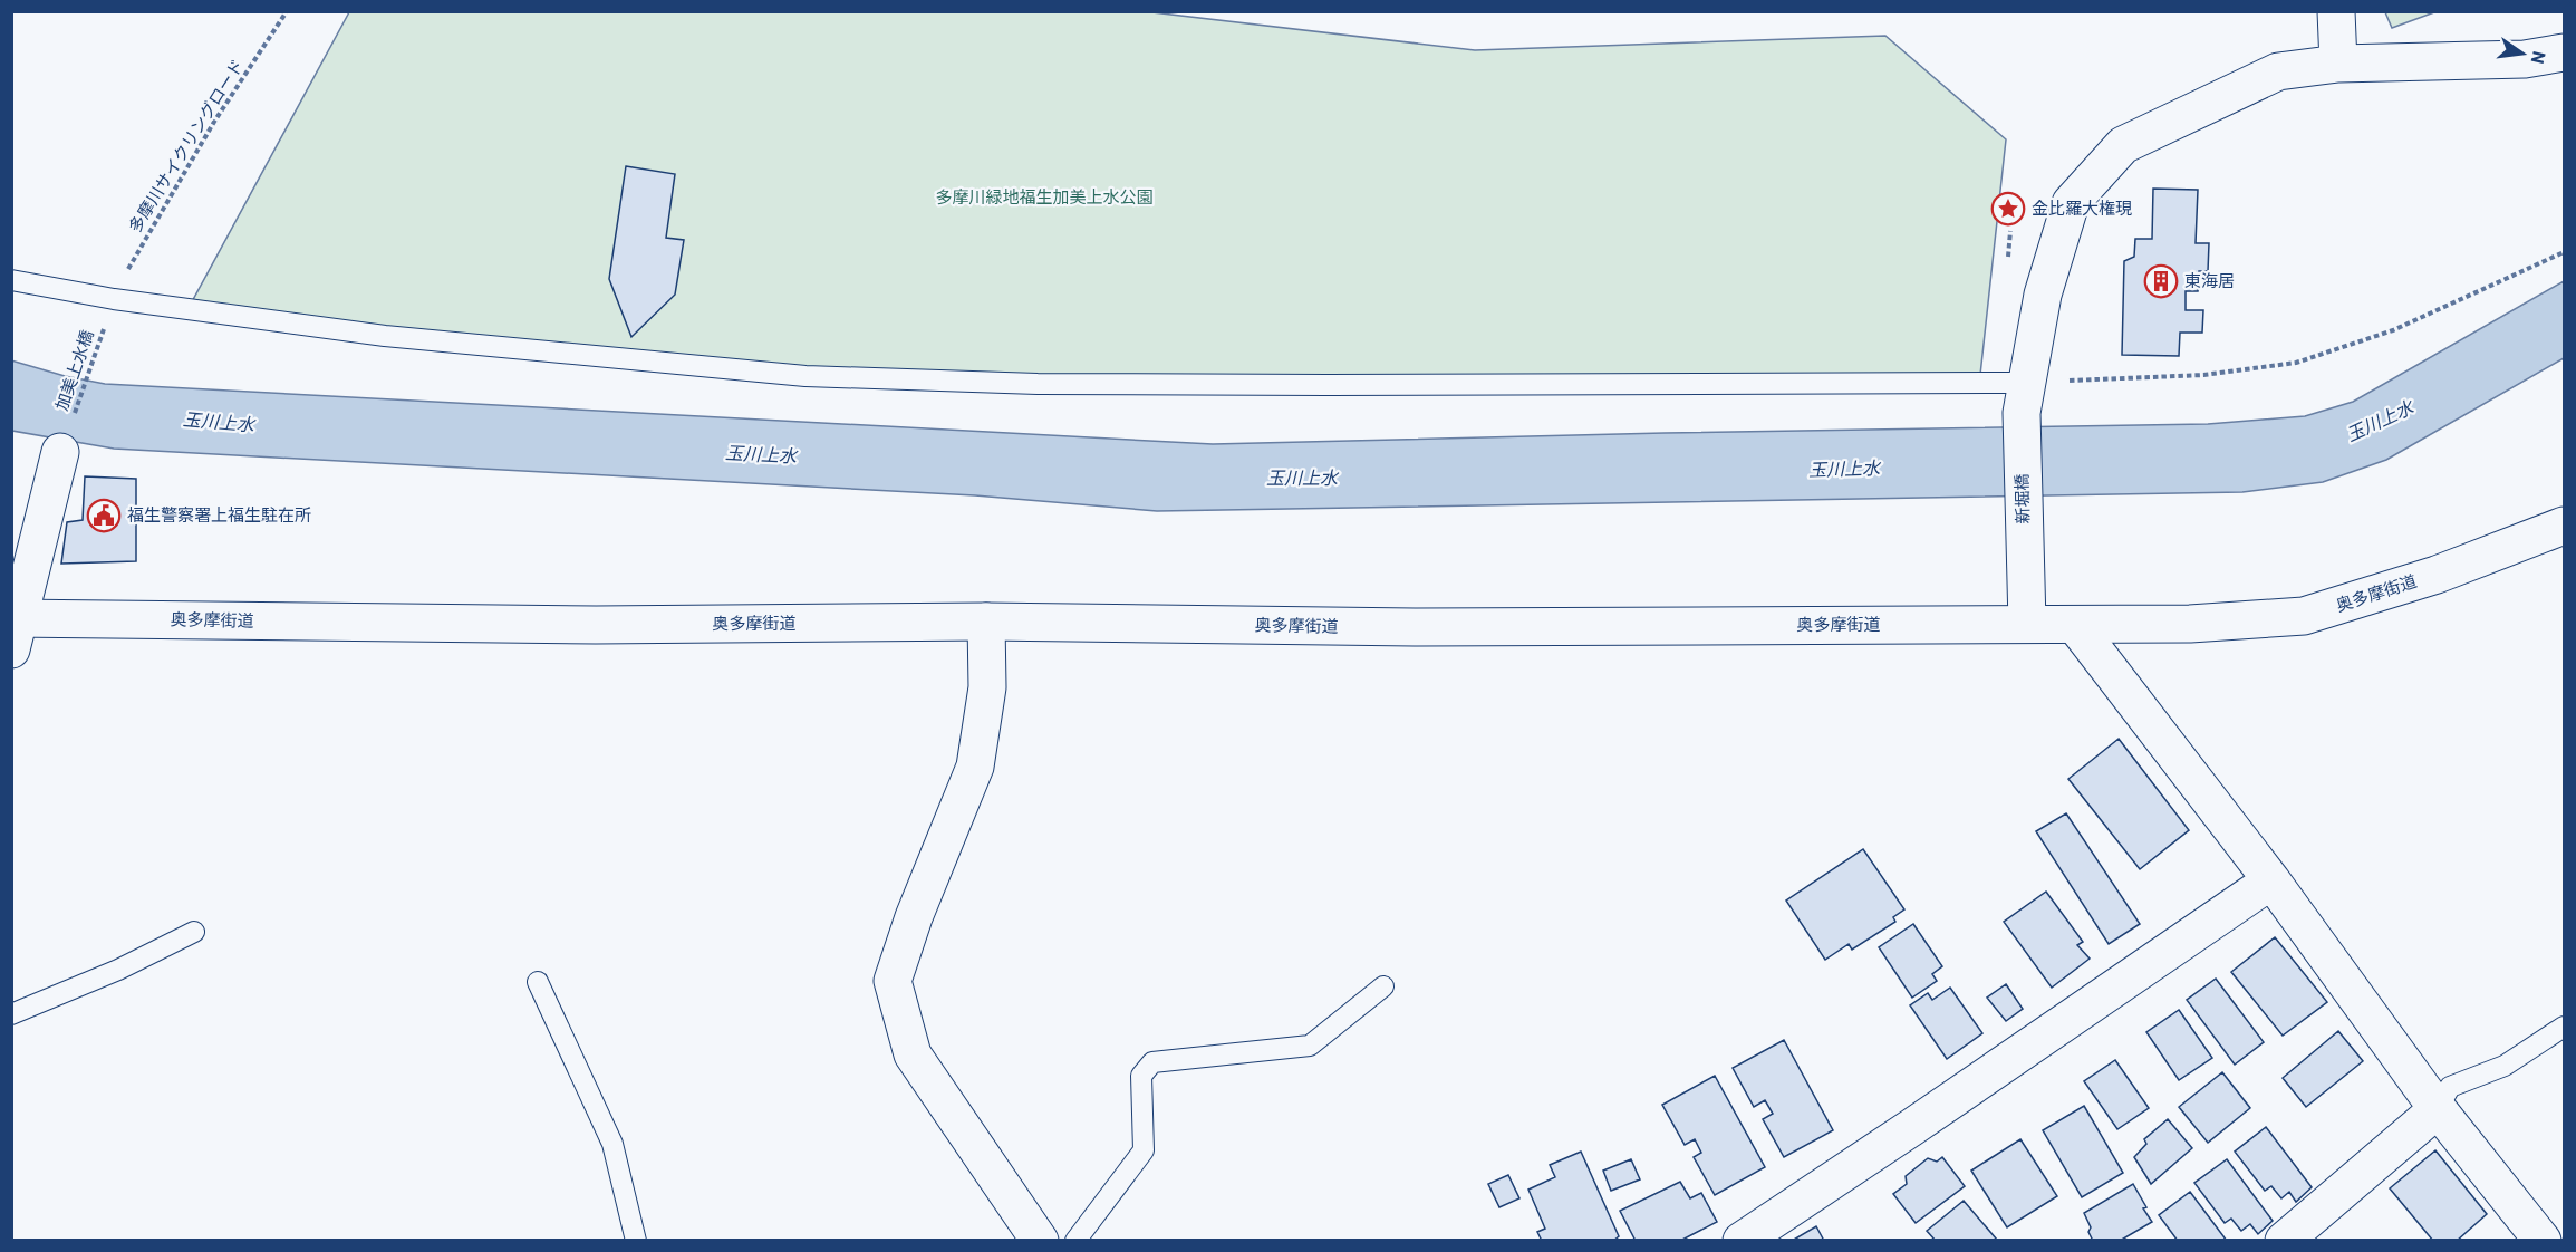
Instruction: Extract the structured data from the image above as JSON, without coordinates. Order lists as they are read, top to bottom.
{
  "streets": {
    "street": ["新堀橋", "奥多摩街道"],
    "path": ["多摩川サイクリングロード", "加美上水橋"]
  },
  "crossings": [
    ["多摩川サイクリングロード", "加美上水橋"],
    ["新堀橋", "奥多摩街道"]
  ],
  "water": ["玉川上水"],
  "parks": ["多摩川緑地福生加美上水公園"],
  "places": {
    "place": ["金比羅大権現"],
    "building": ["東海居"],
    "public building": ["福生警察署上福生駐在所"]
  },
  "north": "right"
}
